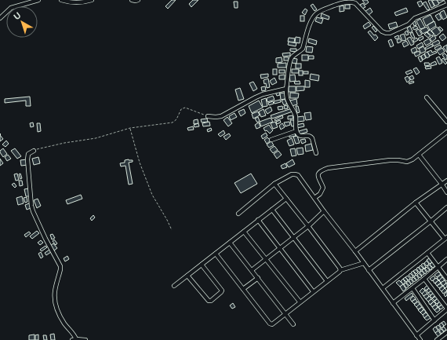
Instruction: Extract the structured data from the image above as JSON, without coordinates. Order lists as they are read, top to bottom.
{
  "north": "top left"
}
